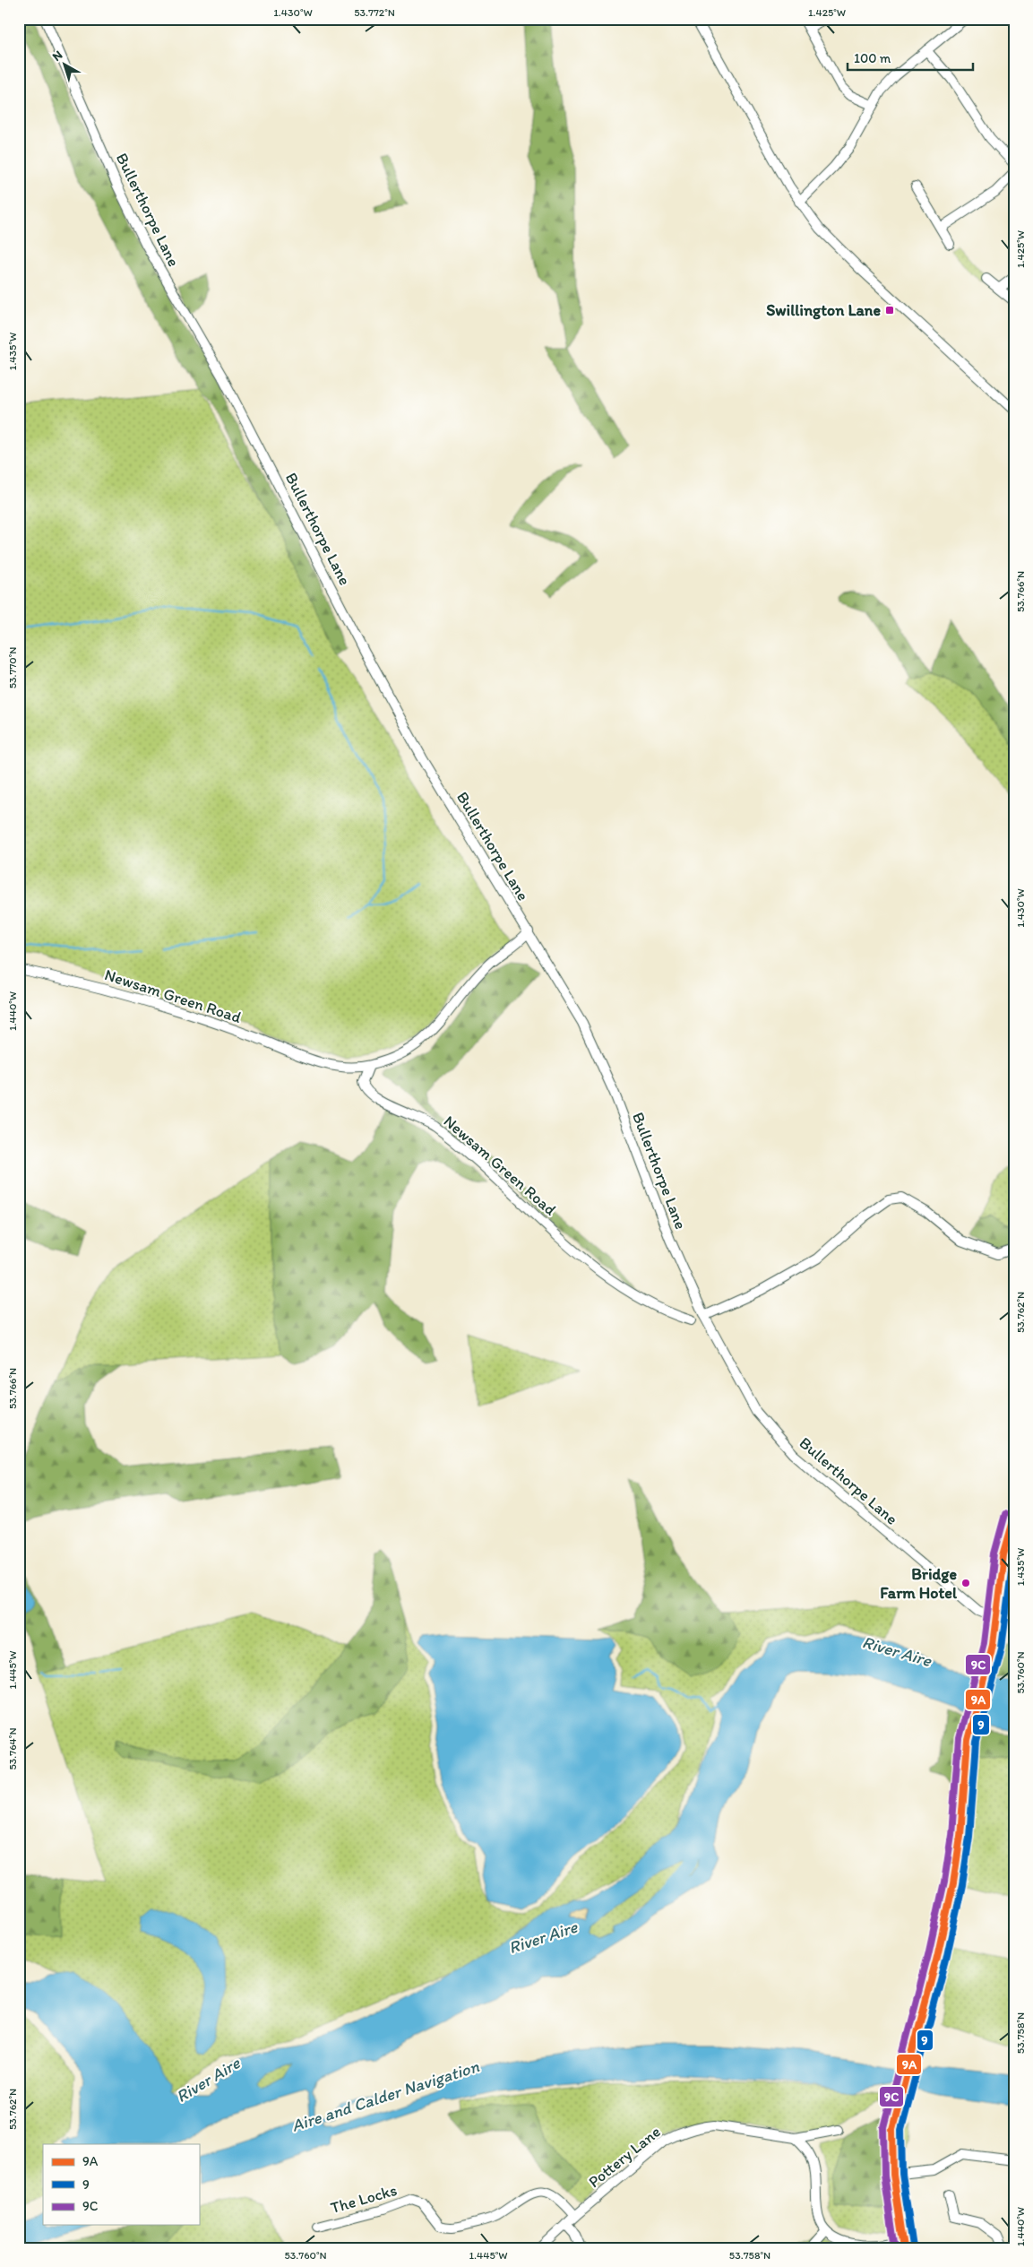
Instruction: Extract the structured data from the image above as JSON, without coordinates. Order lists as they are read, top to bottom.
{
  "streets": {
    "street": [
      "Bullerthorpe Lane",
      "Newsam Green Road",
      "Pottery Lane",
      "The Locks"
    ]
  },
  "crossings": [
    ["Pottery Lane", "The Locks"]
  ],
  "water": ["River Aire", "Aire and Calder Navigation"],
  "places": {
    "transit": ["Swillington Lane"],
    "other": ["Bridge Farm Hotel"]
  },
  "lines": ["transit line 9C", "transit line 9A", "transit line 9"],
  "legend": ["9A", "9", "9C"],
  "scale_bar": "100 m",
  "north": "top left",
  "coordinates": [
    "1.430°W",
    "53.772°N",
    "1.425°W",
    "1.435°W",
    "53.766°N",
    "53.770°N",
    "1.440°W",
    "53.762°N",
    "1.445°W",
    "53.760°N",
    "53.764°N",
    "53.758°N"
  ]
}
